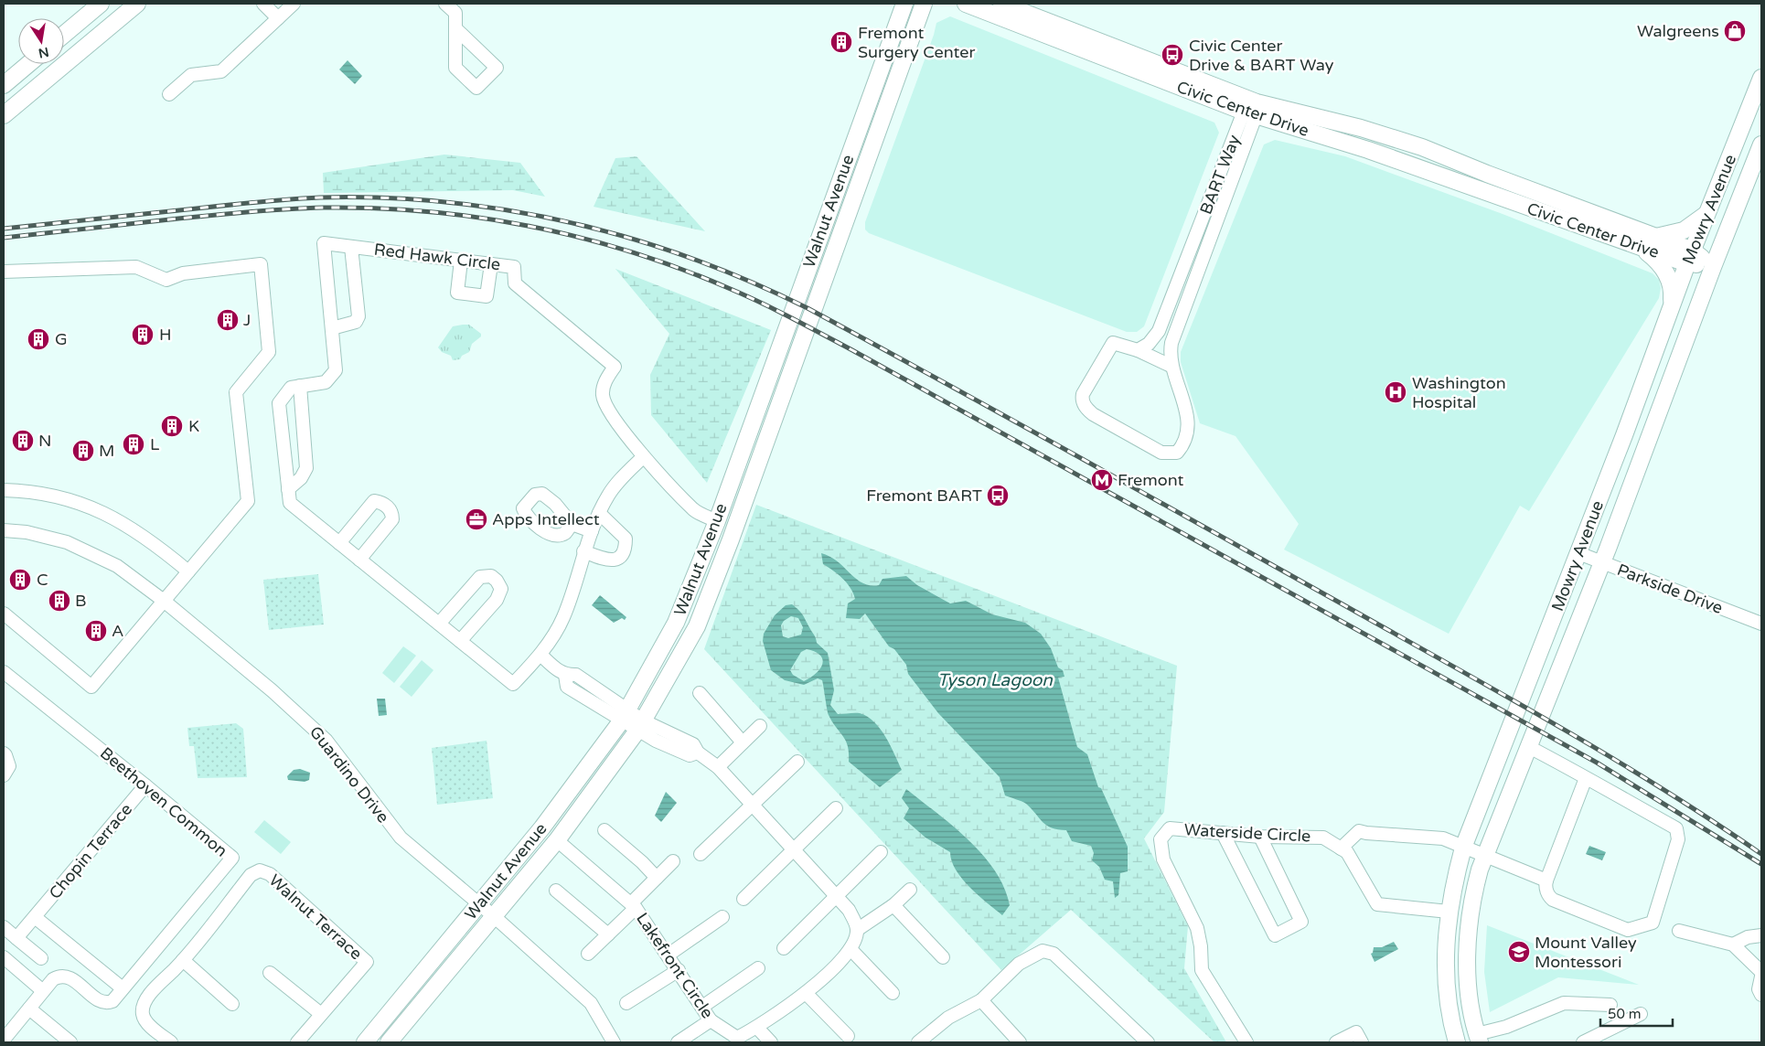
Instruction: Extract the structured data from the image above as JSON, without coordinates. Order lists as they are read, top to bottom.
{
  "streets": {
    "main road": ["Civic Center Drive", "Mowry Avenue", "Walnut Avenue"],
    "street": [
      "BART Way",
      "Red Hawk Circle",
      "Parkside Drive",
      "Guardino Drive",
      "Beethoven Common",
      "Waterside Circle",
      "Chopin Terrace",
      "Walnut Terrace",
      "Lakefront Circle"
    ]
  },
  "crossings": [
    ["Civic Center Drive", "BART Way"],
    ["Civic Center Drive", "Mowry Avenue"],
    ["Mowry Avenue", "Parkside Drive"],
    ["Walnut Avenue", "Guardino Drive"],
    ["Walnut Avenue", "Lakefront Circle"],
    ["Beethoven Common", "Chopin Terrace"]
  ],
  "water": ["Tyson Lagoon"],
  "places": {
    "shop": ["Walgreens"],
    "building": [
      "Fremont Surgery Center",
      "J",
      "H",
      "G",
      "K",
      "N",
      "L",
      "M",
      "C",
      "B",
      "A"
    ],
    "bus stop": ["Civic Center Drive & BART Way", "Fremont BART"],
    "hospital": ["Washington Hospital"],
    "metro station": ["Fremont"],
    "office": ["Apps Intellect"],
    "school or university": ["Mount Valley Montessori"]
  },
  "scale_bar": "50 m",
  "north": "bottom"
}
